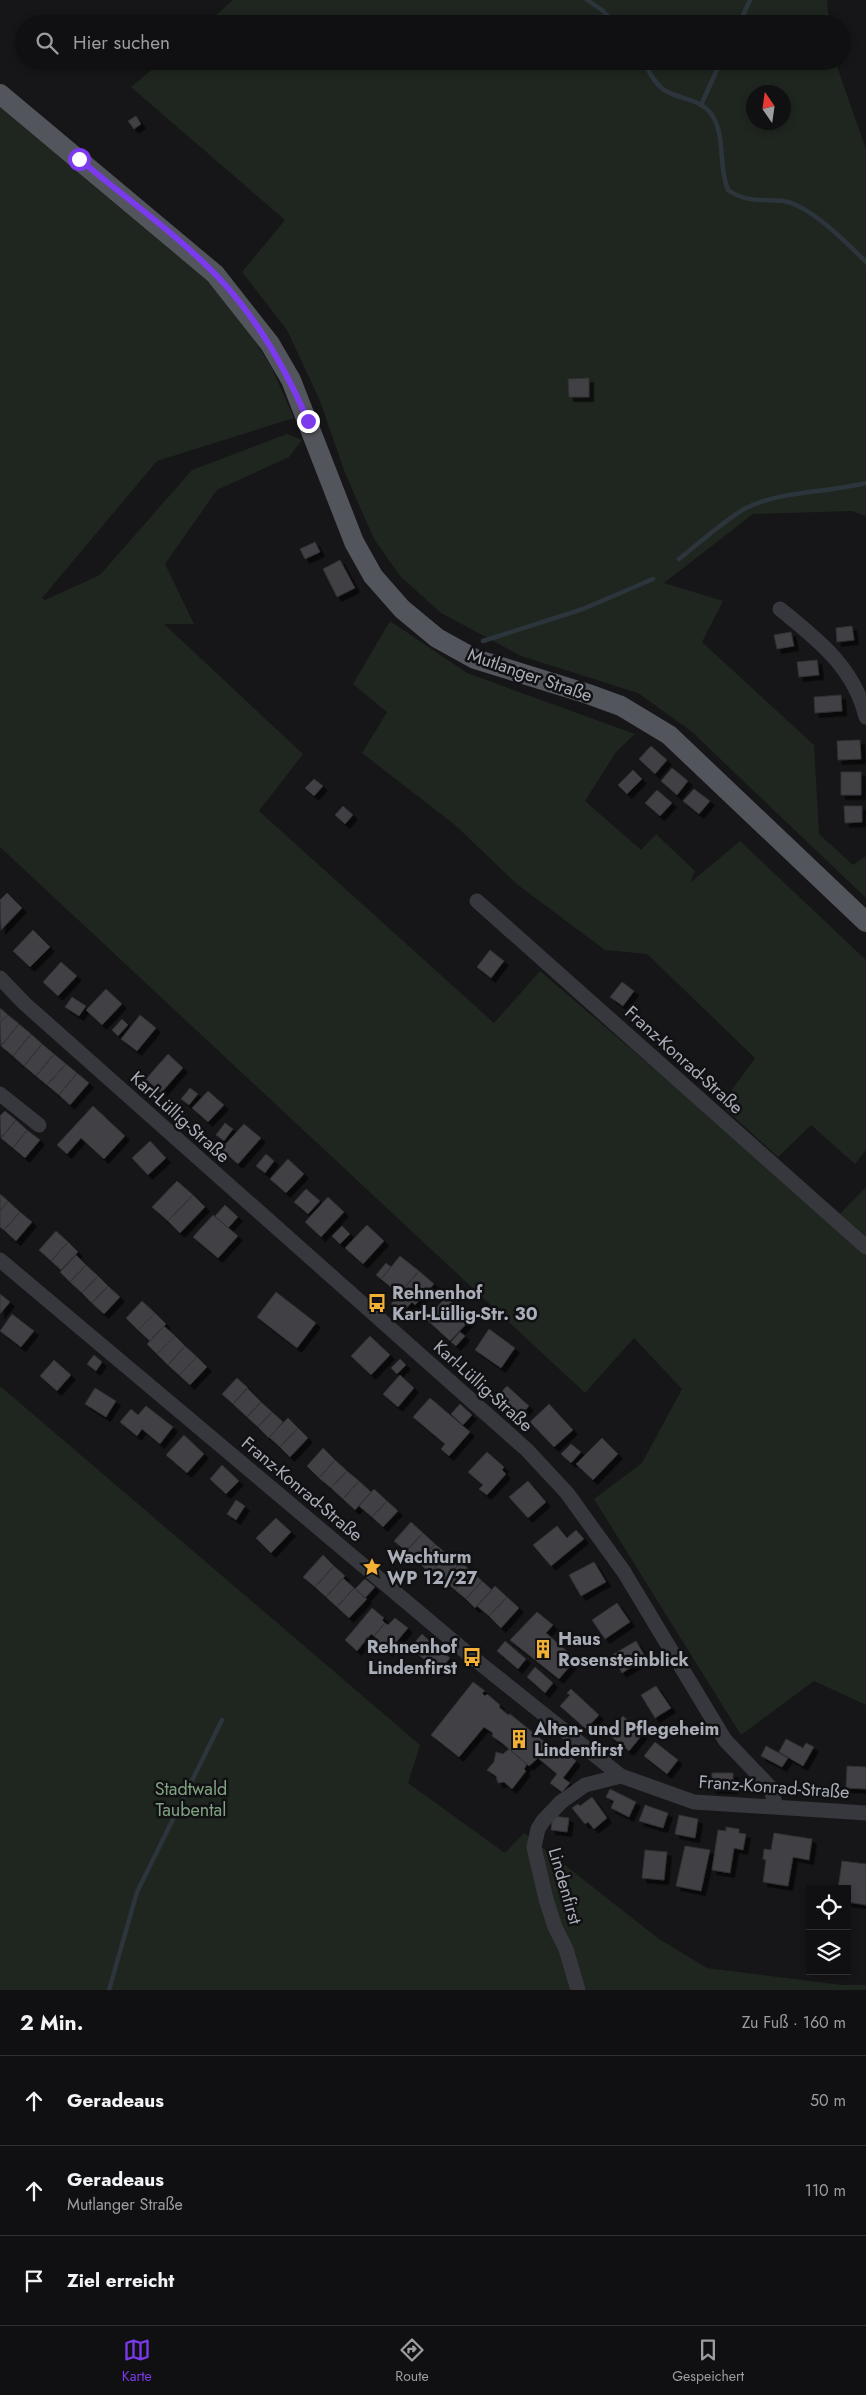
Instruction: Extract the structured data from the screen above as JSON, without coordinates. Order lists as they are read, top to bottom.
{
  "streets": {
    "main road": ["Mutlanger Straße"],
    "street": ["Franz-Konrad-Straße", "Karl-Lüllig-Straße", "Lindenfirst"]
  },
  "crossings": [
    ["Franz-Konrad-Straße", "Karl-Lüllig-Straße"],
    ["Franz-Konrad-Straße", "Lindenfirst"]
  ],
  "parks": ["Stadtwald Taubental"],
  "places": {
    "bus stop": ["Rehnenhof Karl-Lüllig-Str. 30", "Rehnenhof Lindenfirst"],
    "place": ["Wachturm WP 12/27"],
    "building": ["Haus Rosensteinblick", "Alten- und Pflegeheim Lindenfirst"]
  },
  "north": "top",
  "page": {
    "search": "Hier suchen",
    "heading": ["2 Min.", "Zu Fuß · 160 m"],
    "list": [
      ["Geradeaus", "50 m"],
      ["Geradeaus", "Mutlanger Straße", "110 m"],
      "Ziel erreicht"
    ],
    "nav": ["Karte", "Route", "Gespeichert"]
  }
}
